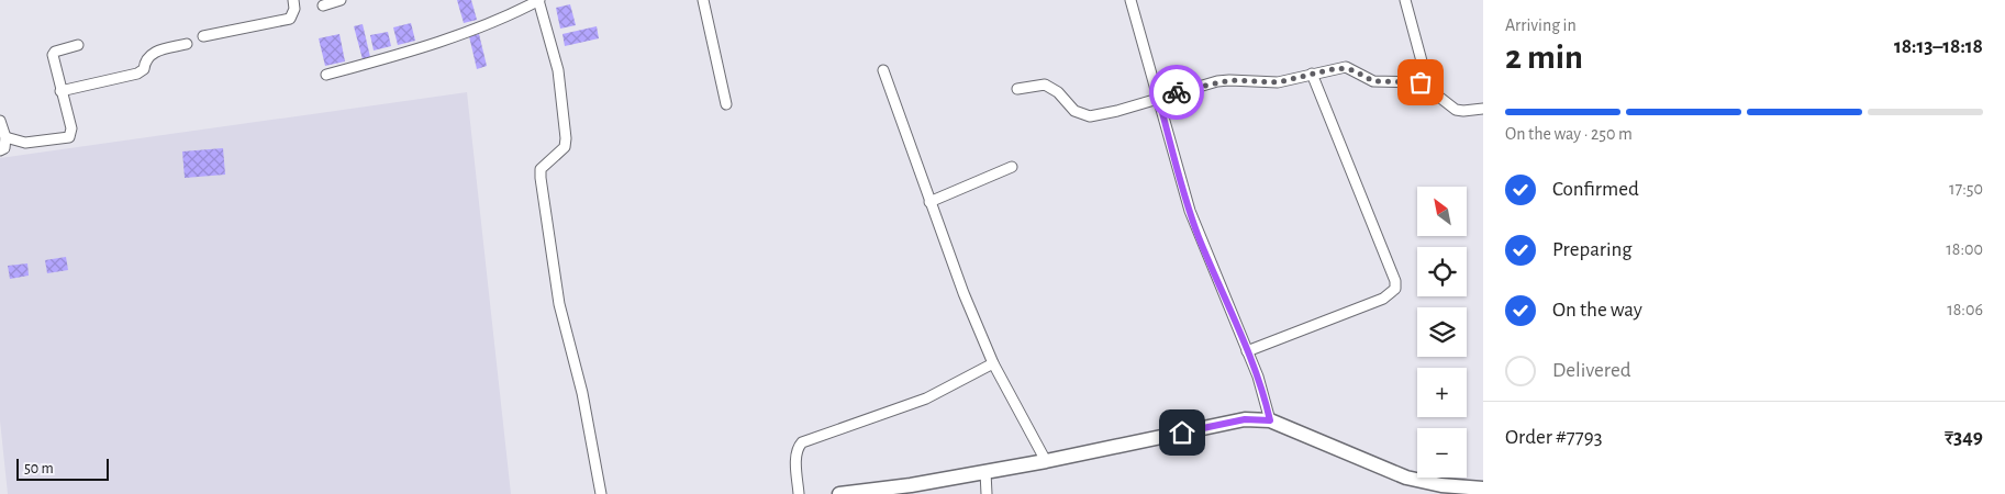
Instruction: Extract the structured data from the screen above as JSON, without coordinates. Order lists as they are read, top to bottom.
{
  "scale_bar": "50 m",
  "north": "top left",
  "page": {
    "heading": ["2 min", "Arriving in", "18:13–18:18"],
    "panel": ["Order #7793", "₹349"],
    "bar": "On the way · 250 m",
    "list": [
      ["Confirmed", "17:50"],
      ["Preparing", "18:00"],
      ["On the way", "18:06"],
      "Delivered"
    ],
    "map_buttons": ["+", "−"],
    "scale": "50 m"
  }
}
